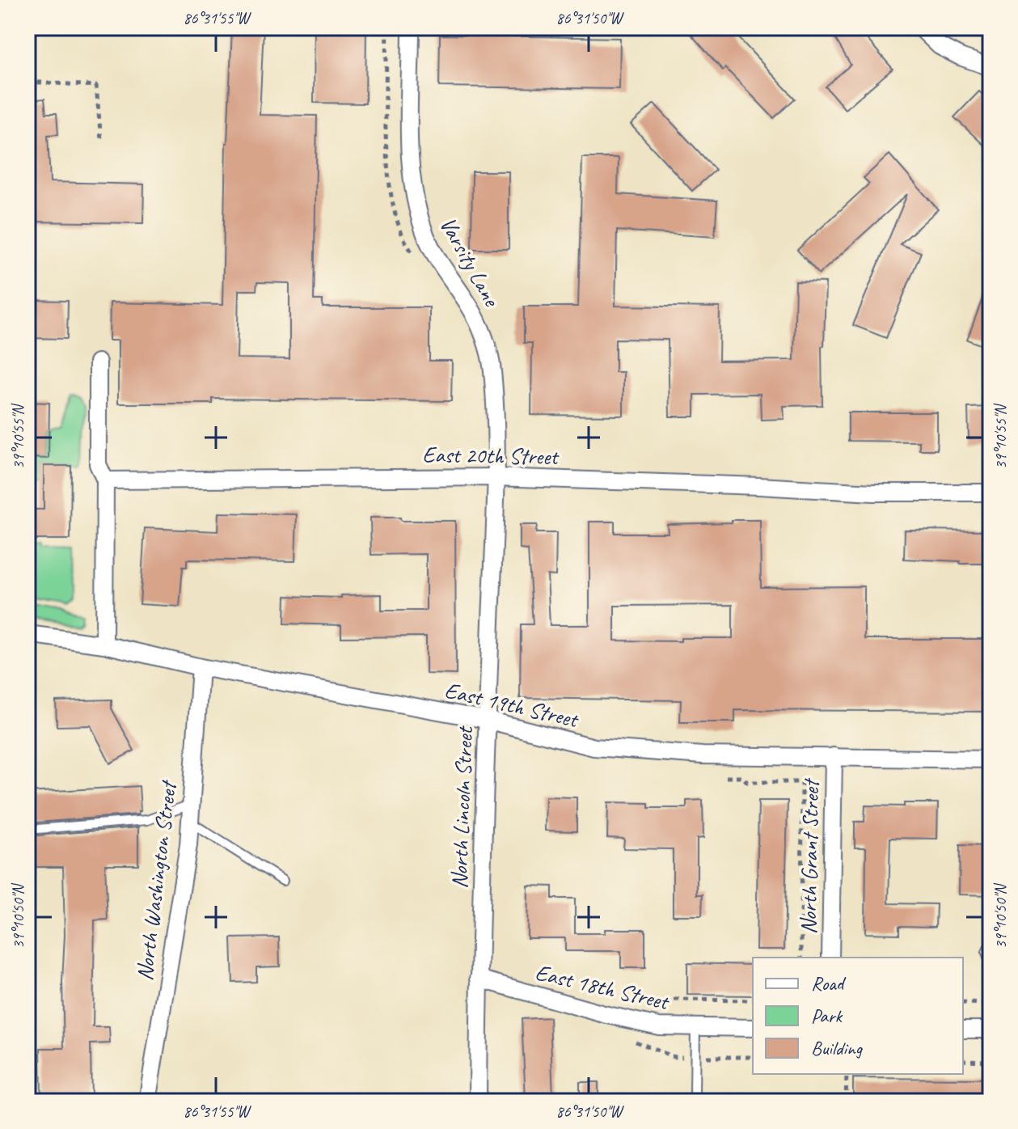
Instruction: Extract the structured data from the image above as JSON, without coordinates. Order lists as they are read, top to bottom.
{
  "streets": {
    "street": [
      "Varsity Lane",
      "East 20th Street",
      "East 19th Street",
      "North Lincoln Street",
      "North Grant Street",
      "North Washington Street",
      "East 18th Street"
    ]
  },
  "crossings": [
    ["Varsity Lane", "East 20th Street"],
    ["Varsity Lane", "North Lincoln Street"],
    ["East 20th Street", "North Lincoln Street"],
    ["East 19th Street", "North Lincoln Street"],
    ["East 19th Street", "North Grant Street"],
    ["East 19th Street", "North Washington Street"],
    ["North Lincoln Street", "East 18th Street"]
  ],
  "legend": ["Road", "Park", "Building"],
  "coordinates": [
    "86°31'55\"W",
    "86°31'50\"W",
    "39°10'55\"N",
    "39°10'50\"N"
  ]
}
